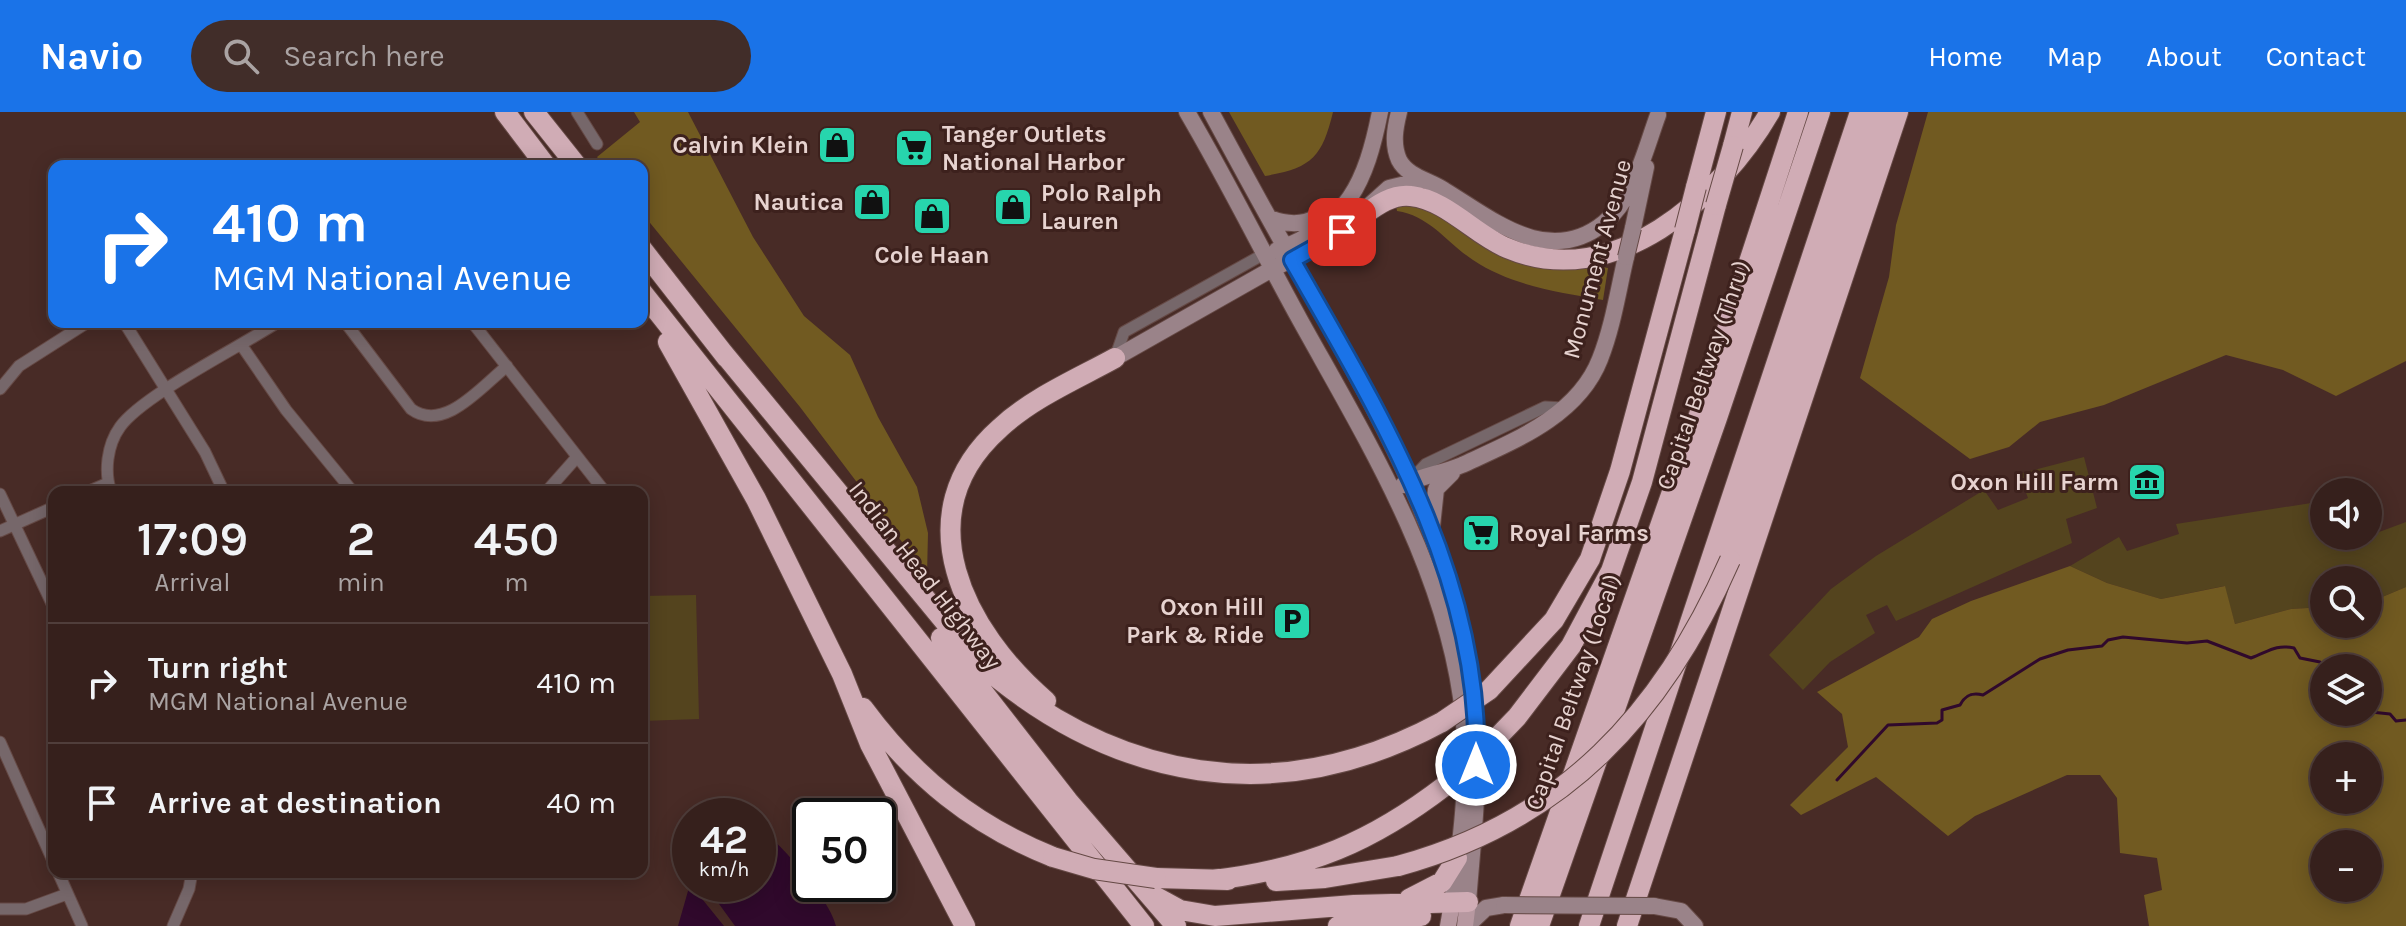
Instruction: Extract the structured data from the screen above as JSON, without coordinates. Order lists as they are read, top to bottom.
{
  "streets": {
    "highway": ["Capital Beltway (Thru)", "Indian Head Highway", "Capital Beltway (Local)"],
    "main road": ["Monument Avenue"]
  },
  "places": {
    "shop": [
      "Calvin Klein",
      "Nautica",
      "Polo Ralph Lauren",
      "Cole Haan"
    ],
    "supermarket": ["Tanger Outlets National Harbor", "Royal Farms"],
    "museum": ["Oxon Hill Farm"],
    "parking": ["Oxon Hill Park & Ride"]
  },
  "page": {
    "header": "Navio",
    "search": "Search here",
    "nav": [
      "Home",
      "Map",
      "About",
      "Contact"
    ],
    "turn": ["410 m", "MGM National Avenue"],
    "map_buttons": ["+", "−"],
    "eta": [
      "17:09",
      "Arrival",
      "2",
      "min",
      "450",
      "m"
    ],
    "list": [
      {
        "name": "Turn right",
        "note": "MGM National Avenue",
        "value": "410 m"
      },
      {
        "name": "Arrive at destination",
        "value": "40 m"
      }
    ],
    "speed": "42 km/h",
    "limit": "50"
  }
}
